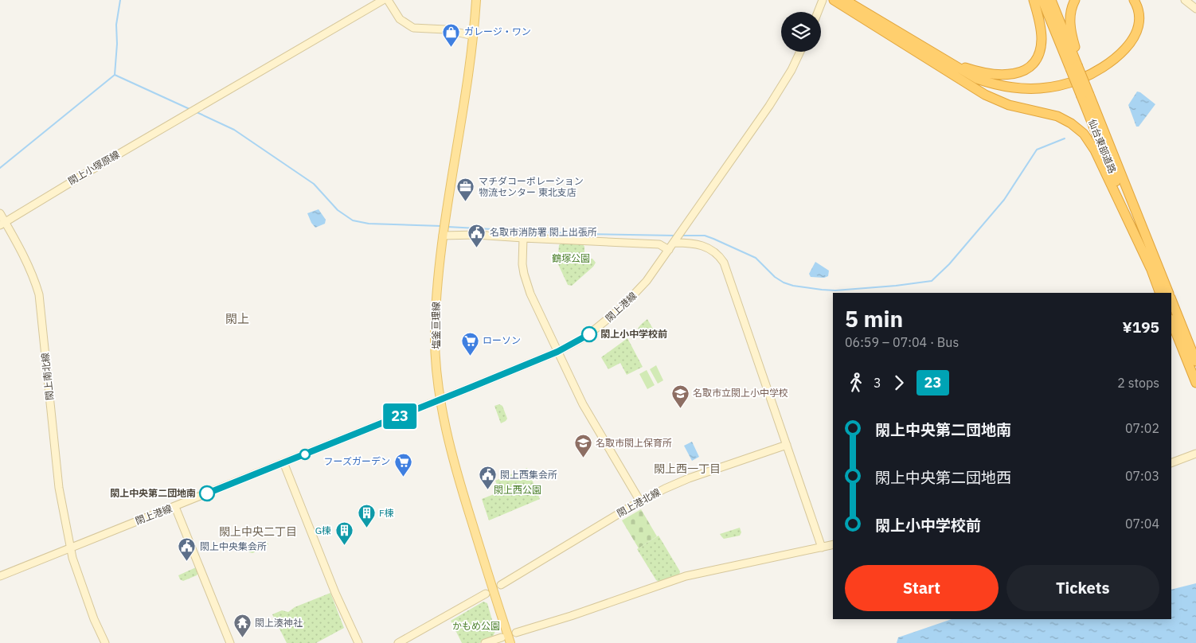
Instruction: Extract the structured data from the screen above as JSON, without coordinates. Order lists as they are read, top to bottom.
{
  "streets": {
    "highway": ["仙台東部道路"],
    "main road": ["塩釜亘理線"],
    "street": [
      "閖上小塚原線",
      "閖上港線",
      "閖上南北線",
      "閖上港北線"
    ]
  },
  "crossings": [
    ["閖上小塚原線", "閖上南北線"],
    ["閖上港線", "塩釜亘理線"],
    ["閖上港線", "閖上南北線"]
  ],
  "districts": ["閖上", "閖上西一丁目", "閖上中央二丁目"],
  "parks": ["鶴塚公園", "閖上西公園", "かもめ公園"],
  "places": {
    "shop": ["ガレージ・ワン"],
    "office": ["マチダコーポレーション 物流センター 東北支店"],
    "public building": ["名取市消防署 閖上出張所", "閖上西集会所", "閖上中央集会所"],
    "other": ["閖上小中学校前", "閖上中央第二団地南"],
    "supermarket": ["ローソン", "フーズガーデン"],
    "school or university": ["名取市立閖上小中学校", "名取市閖上保育所"],
    "building": ["F棟", "G棟"],
    "temple": ["閖上湊神社"]
  },
  "lines": ["bus line 23"],
  "page": {
    "on_map": "23",
    "heading": ["5 min", "06:59 – 07:04 · Bus", "¥195"],
    "legs": ["3", "23", "2 stops"],
    "list": [
      {
        "name": "閖上中央第二団地南",
        "value": "07:02"
      },
      {
        "name": "閖上中央第二団地西",
        "value": "07:03"
      },
      {
        "name": "閖上小中学校前",
        "value": "07:04"
      }
    ],
    "buttons": ["Start", "Tickets"]
  }
}
